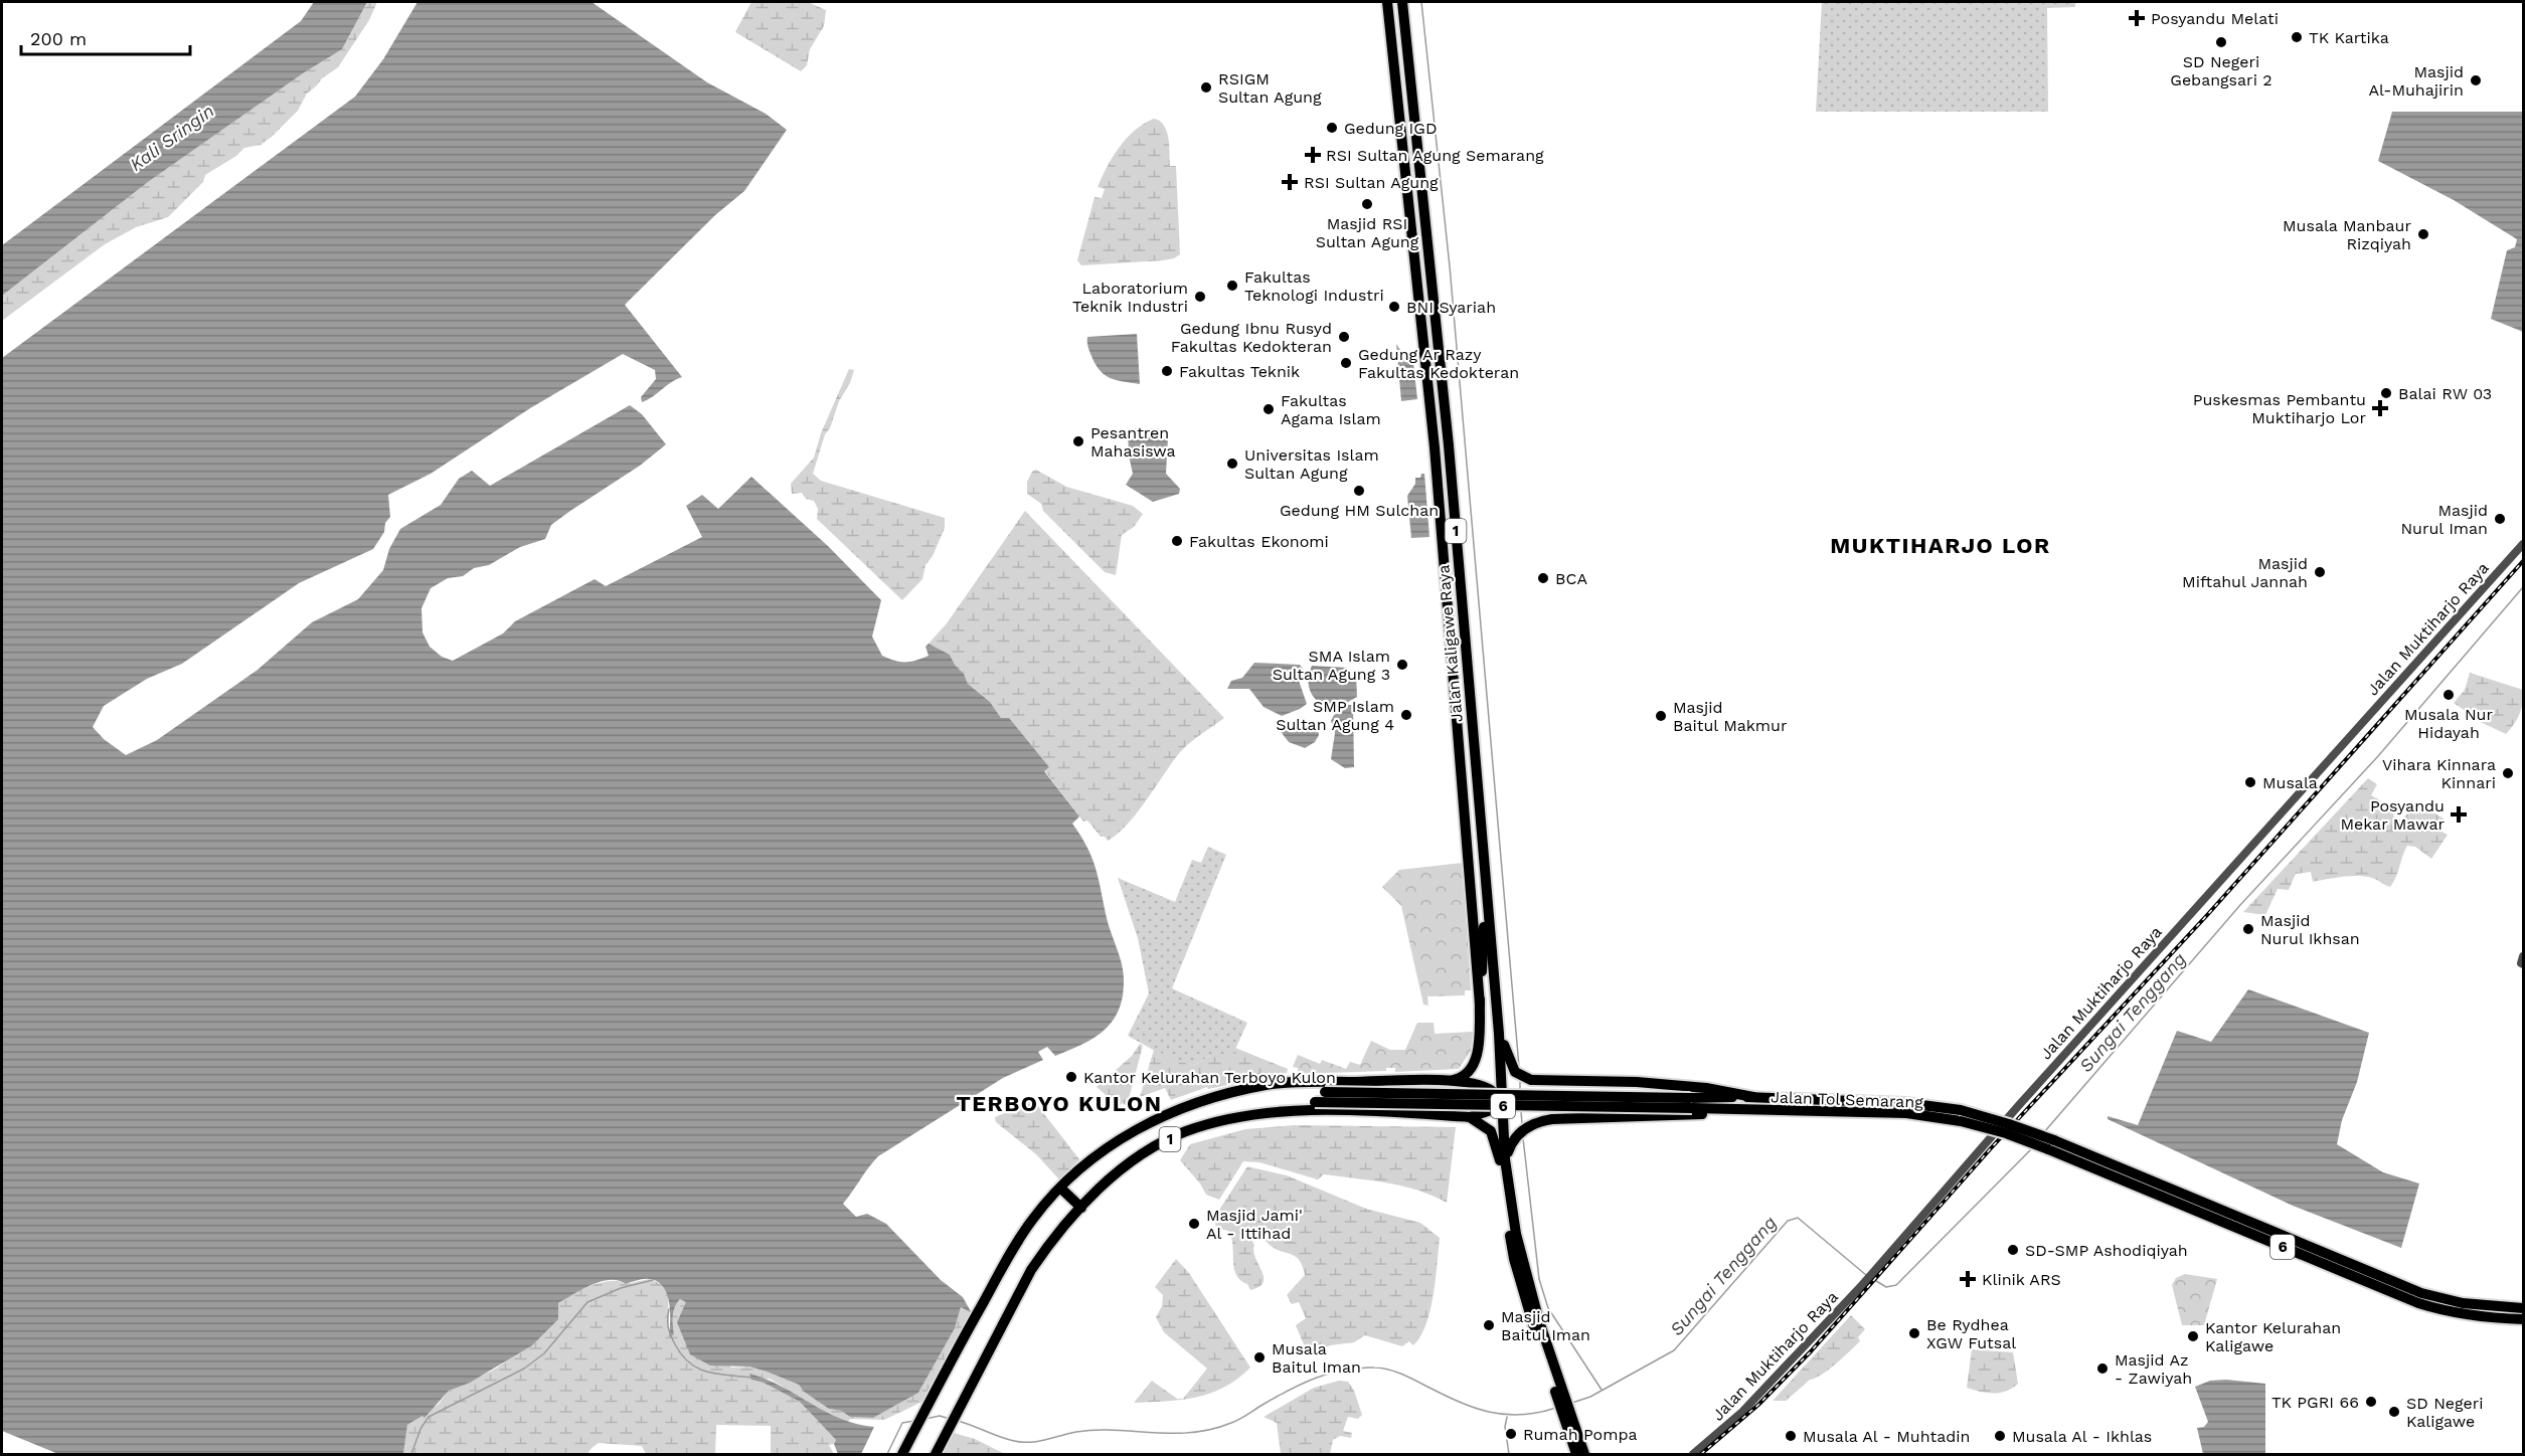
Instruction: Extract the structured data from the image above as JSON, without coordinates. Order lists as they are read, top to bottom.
{
  "streets": {
    "highway": [
      "1",
      "Jalan Kaligawe Raya",
      "Jalan Tol Semarang",
      "6"
    ],
    "street": ["Jalan Muktiharjo Raya"]
  },
  "crossings": [
    ["1", "Jalan Kaligawe Raya"],
    ["1", "Jalan Tol Semarang"]
  ],
  "districts": ["MUKTIHARJO LOR", "TERBOYO KULON"],
  "water": ["Kali Sringin", "Sungai Tenggang"],
  "places": {
    "health": [
      "Posyandu Melati",
      "RSI Sultan Agung Semarang",
      "RSI Sultan Agung",
      "Puskesmas Pembantu Muktiharjo Lor",
      "Posyandu Mekar Mawar",
      "Klinik ARS"
    ],
    "other": [
      "TK Kartika",
      "SD Negeri Gebangsari 2",
      "Masjid Al-Muhajirin",
      "RSIGM Sultan Agung",
      "Gedung IGD",
      "Masjid RSI Sultan Agung",
      "Musala Manbaur Rizqiyah",
      "Fakultas Teknologi Industri",
      "Laboratorium Teknik Industri",
      "BNI Syariah",
      "Gedung Ibnu Rusyd Fakultas Kedokteran",
      "Gedung Ar Razy Fakultas Kedokteran",
      "Fakultas Teknik",
      "Balai RW 03",
      "Fakultas Agama Islam",
      "Pesantren Mahasiswa",
      "Universitas Islam Sultan Agung",
      "Gedung HM Sulchan",
      "Masjid Nurul Iman",
      "Fakultas Ekonomi",
      "Masjid Miftahul Jannah",
      "BCA",
      "SMA Islam Sultan Agung 3",
      "Musala Nur Hidayah",
      "SMP Islam Sultan Agung 4",
      "Masjid Baitul Makmur",
      "Vihara Kinnara Kinnari",
      "Musala",
      "Masjid Nurul Ikhsan",
      "Kantor Kelurahan Terboyo Kulon",
      "Masjid Jami' Al - Ittihad",
      "SD-SMP Ashodiqiyah",
      "Masjid Baitul Iman",
      "Be Rydhea XGW Futsal",
      "Kantor Kelurahan Kaligawe",
      "Musala Baitul Iman",
      "Masjid Az - Zawiyah",
      "TK PGRI 66",
      "SD Negeri Kaligawe",
      "Rumah Pompa",
      "Musala Al - Muhtadin",
      "Musala Al - Ikhlas"
    ]
  },
  "scale_bar": "200 m"
}
